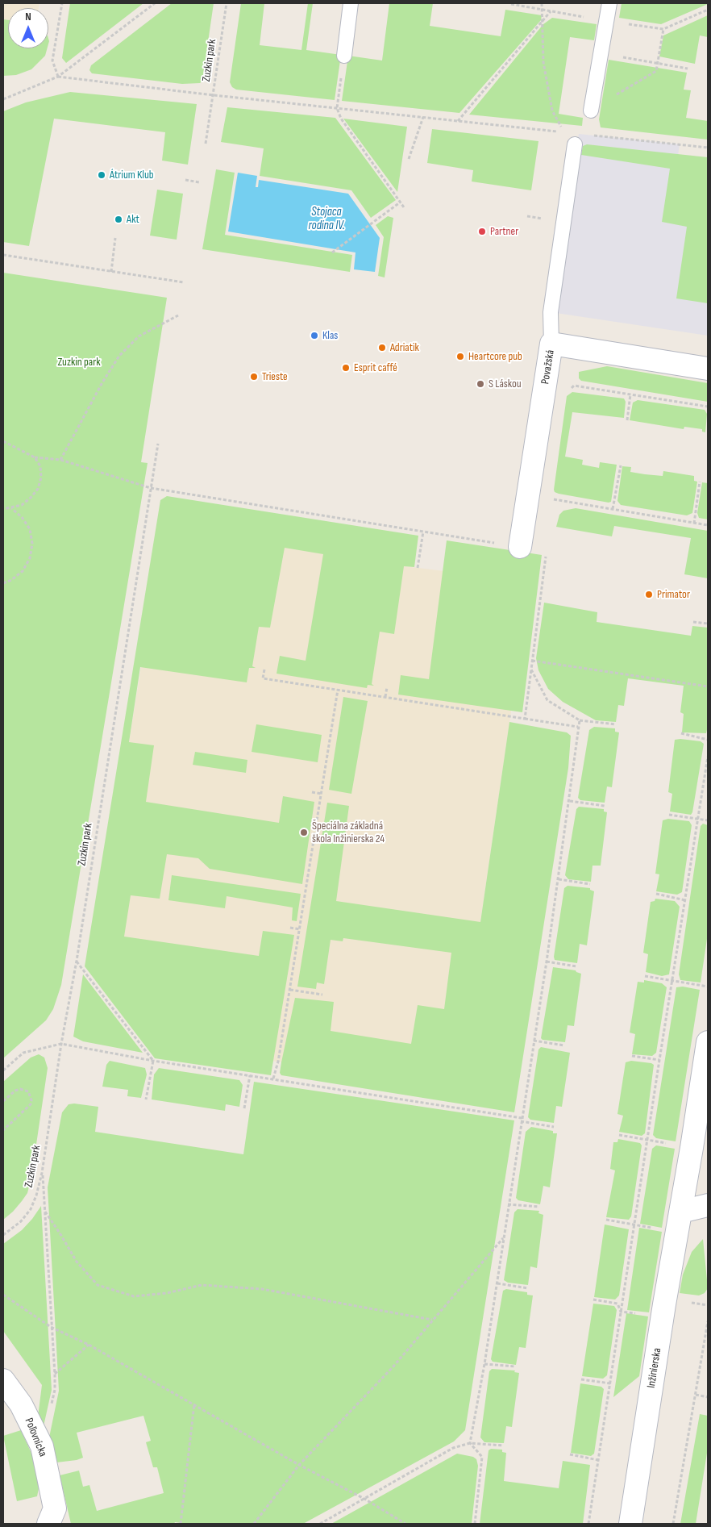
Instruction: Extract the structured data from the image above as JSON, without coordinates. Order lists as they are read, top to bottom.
{
  "streets": {
    "street": ["Považská", "Inžinierska", "Poľovnícka"],
    "path": ["Zuzkin park"]
  },
  "water": ["Stojaca rodina IV."],
  "parks": ["Zuzkin park"],
  "places": [
    "Átrium Klub",
    "Akt",
    "Partner",
    "Klas",
    "Adriatik",
    "Heartcore pub",
    "Esprit caffé",
    "Trieste",
    "S Láskou",
    "Primator",
    "Špeciálna základná škola Inžinierska 24"
  ],
  "north": "top"
}
